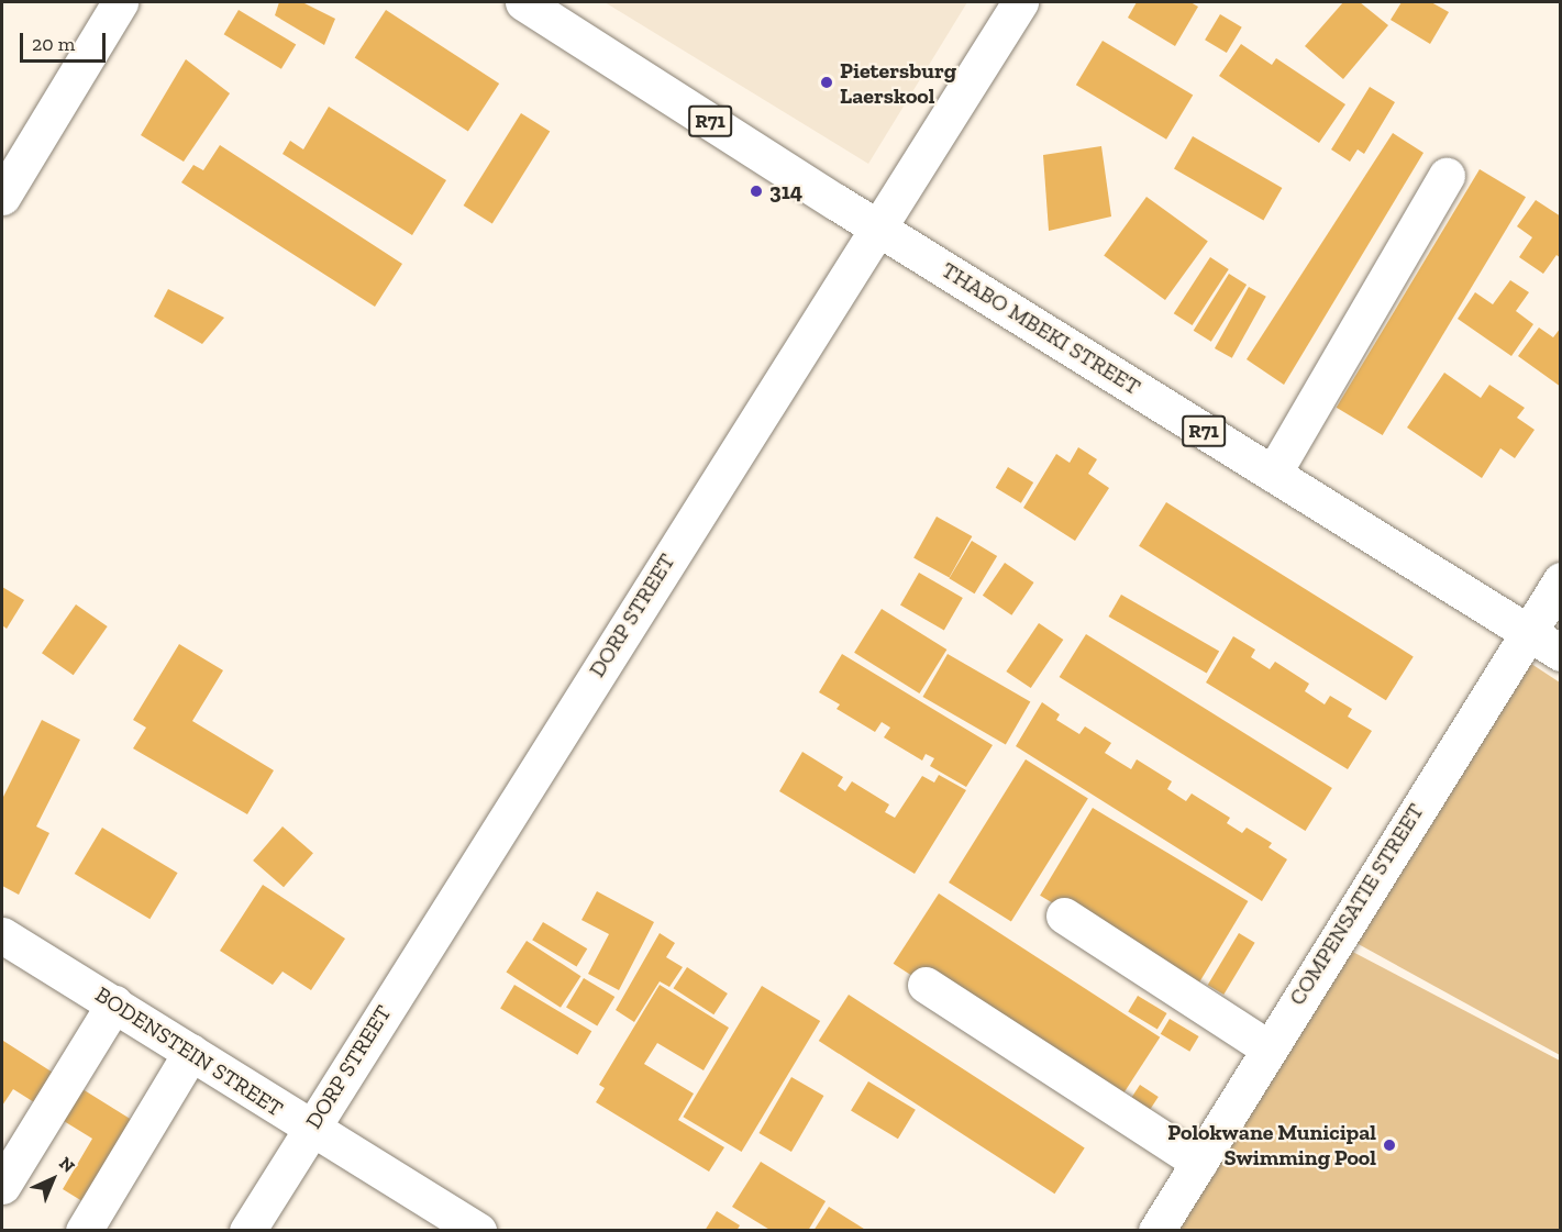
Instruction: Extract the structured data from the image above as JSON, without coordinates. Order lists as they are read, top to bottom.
{
  "streets": {
    "street": [
      "R71",
      "THABO MBEKI STREET",
      "DORP STREET",
      "COMPENSATIE STREET",
      "BODENSTEIN STREET"
    ]
  },
  "crossings": [
    ["THABO MBEKI STREET", "DORP STREET"],
    ["THABO MBEKI STREET", "COMPENSATIE STREET"],
    ["DORP STREET", "BODENSTEIN STREET"]
  ],
  "places": ["Pietersburg Laerskool", "314", "Polokwane Municipal Swimming Pool"],
  "scale_bar": "20 m",
  "north": "top right"
}
